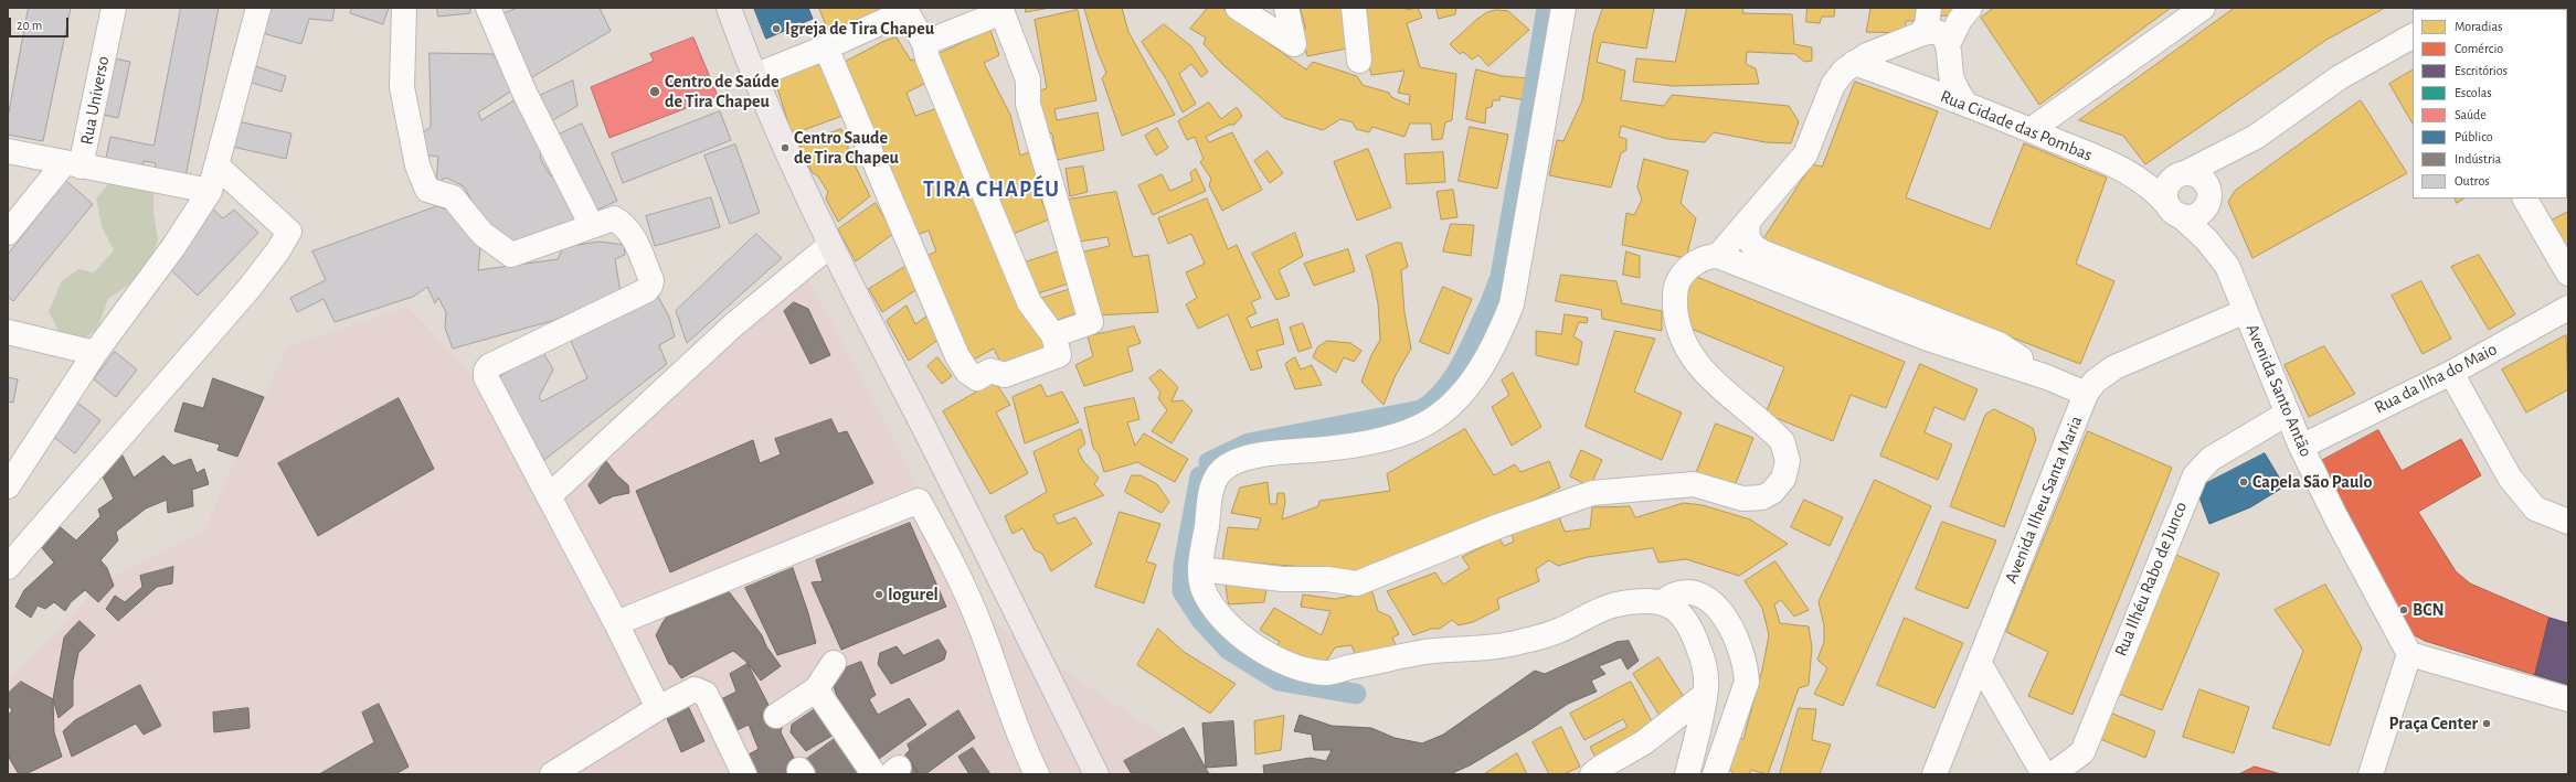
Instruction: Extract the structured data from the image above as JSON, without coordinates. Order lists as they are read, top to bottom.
{
  "streets": {
    "street": [
      "Rua Universo",
      "Rua Cidade das Pombas",
      "Rua da Ilha do Maio",
      "Avenida Santo Antão",
      "Avenida Ilheu Santa Maria",
      "Rua Ilhéu Rabo de Junco"
    ]
  },
  "crossings": [
    ["Rua Cidade das Pombas", "Avenida Santo Antão"],
    ["Rua da Ilha do Maio", "Avenida Santo Antão"],
    ["Avenida Santo Antão", "Avenida Ilheu Santa Maria"],
    ["Avenida Santo Antão", "Rua Ilhéu Rabo de Junco"]
  ],
  "districts": ["TIRA CHAPÉU"],
  "places": [
    "Igreja de Tira Chapeu",
    "Centro de Saúde de Tira Chapeu",
    "Centro Saude de Tira Chapeu",
    "Capela São Paulo",
    "Iogurel",
    "BCN",
    "Praça Center"
  ],
  "legend": [
    "Moradias",
    "Comércio",
    "Escritórios",
    "Escolas",
    "Saúde",
    "Público",
    "Indústria",
    "Outros"
  ],
  "scale_bar": "20 m"
}
